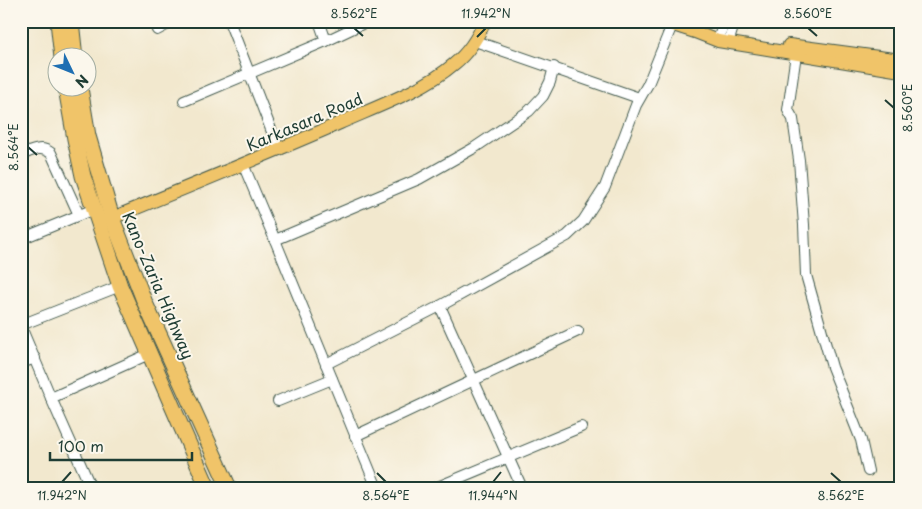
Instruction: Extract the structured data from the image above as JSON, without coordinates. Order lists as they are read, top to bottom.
{
  "streets": {
    "highway": ["Kano-Zaria Highway"],
    "main road": ["Karkasara Road"]
  },
  "crossings": [
    ["Karkasara Road", "Kano-Zaria Highway"]
  ],
  "scale_bar": "100 m",
  "north": "bottom right",
  "coordinates": [
    "8.562°E",
    "11.942°N",
    "8.560°E",
    "8.564°E",
    "11.944°N"
  ]
}
